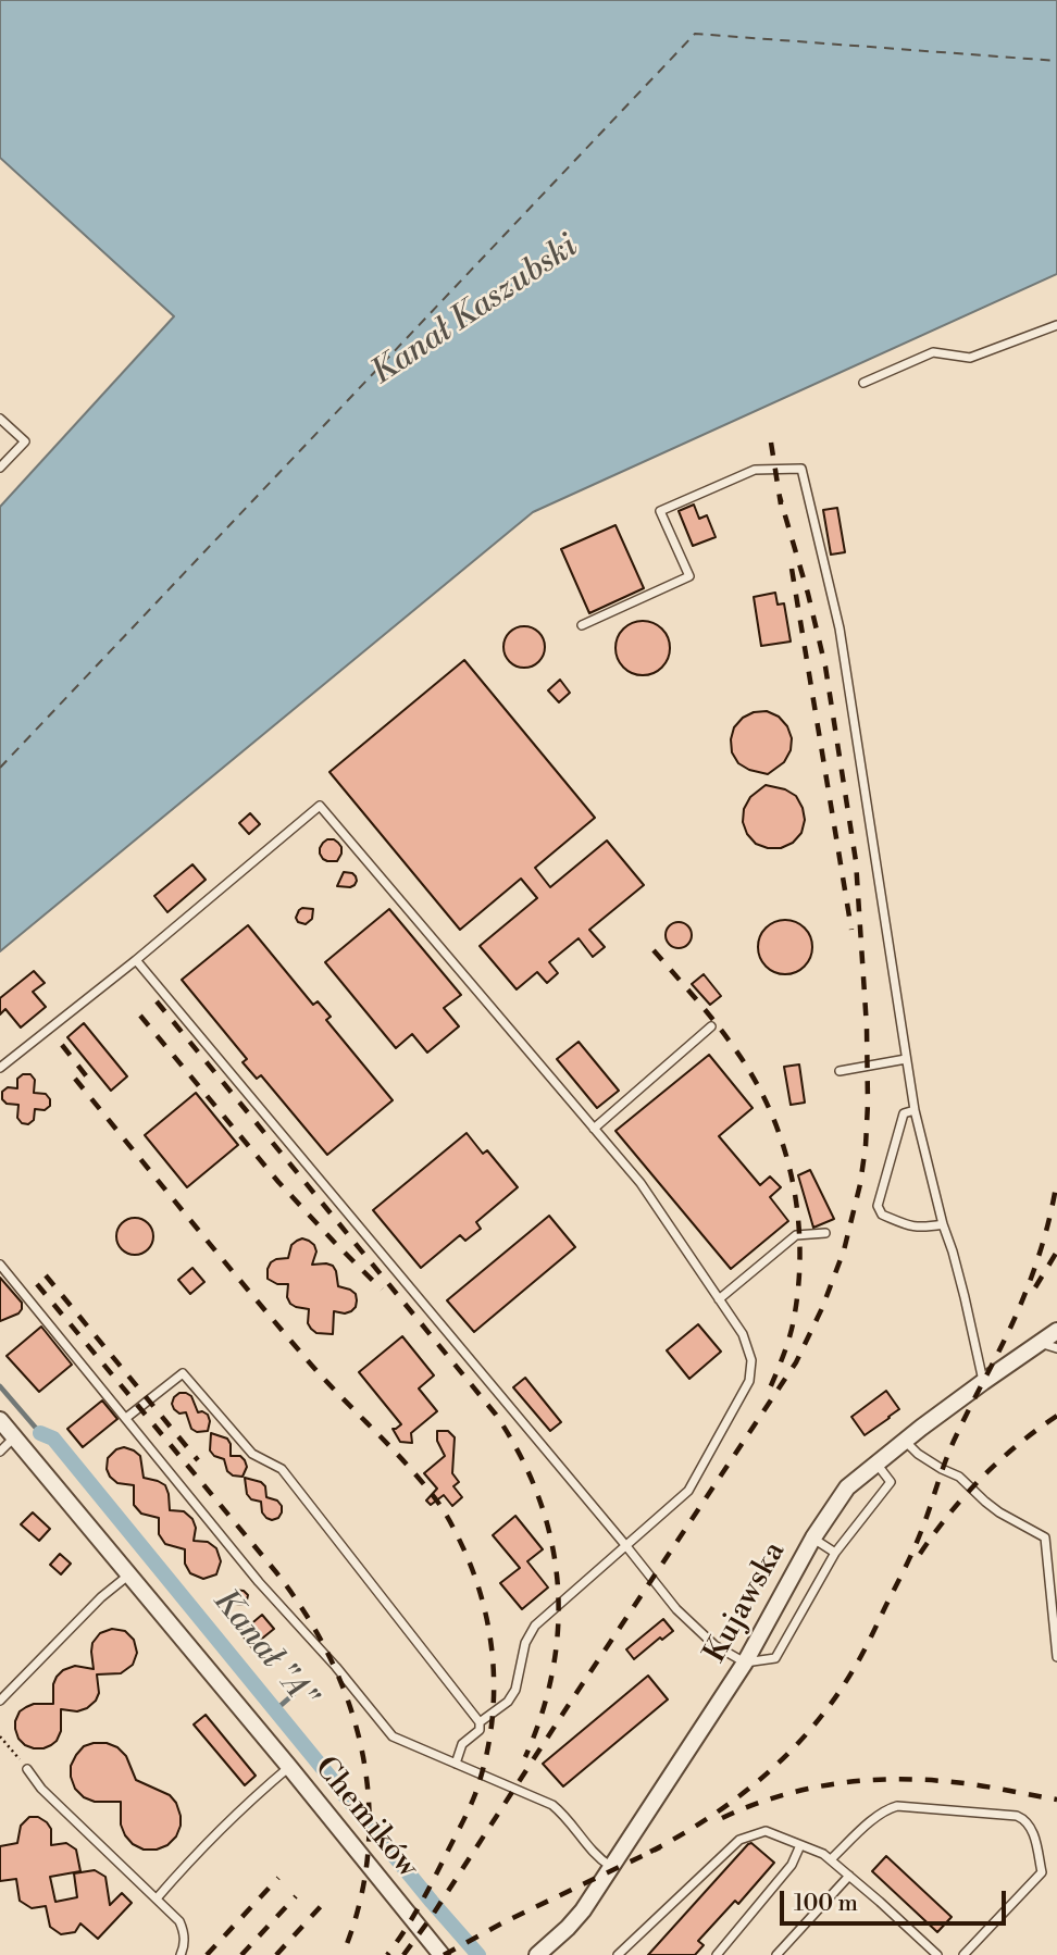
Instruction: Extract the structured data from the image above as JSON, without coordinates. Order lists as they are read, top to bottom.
{
  "streets": {
    "street": ["Kujawska", "Chemików"]
  },
  "water": ["Kanał Kaszubski", "Kanał \"A\""],
  "scale_bar": "100 m"
}
